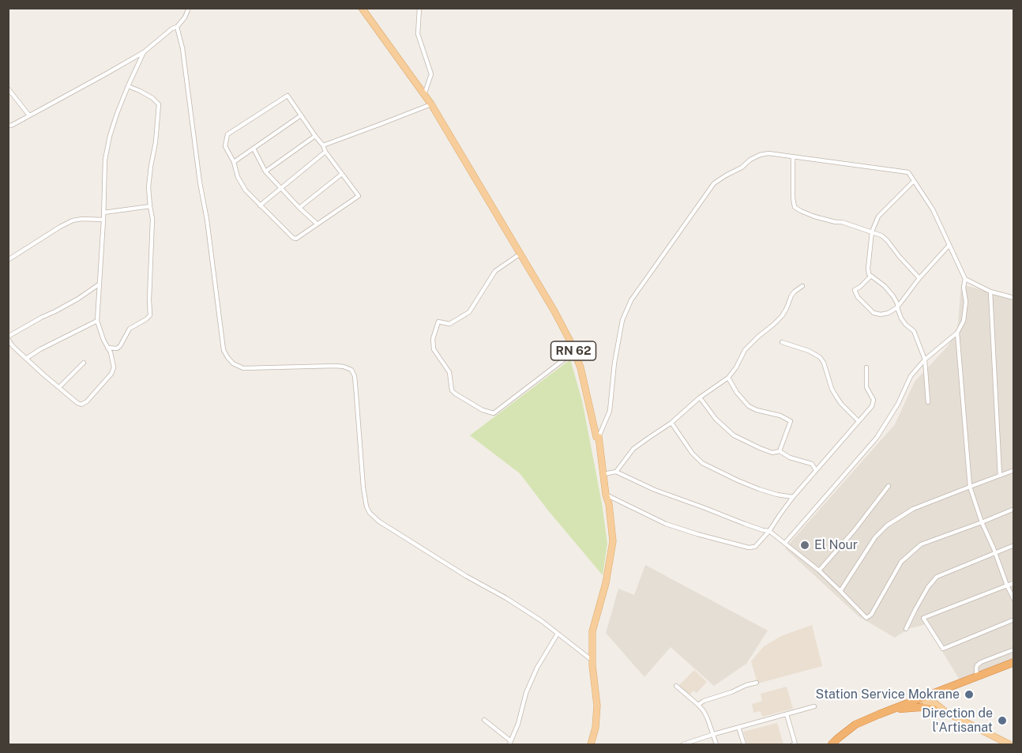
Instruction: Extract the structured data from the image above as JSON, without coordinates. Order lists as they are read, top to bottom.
{
  "streets": {
    "main road": ["RN 62"]
  },
  "places": ["El Nour", "Station Service Mokrane", "Direction de l'Artisanat"]
}
